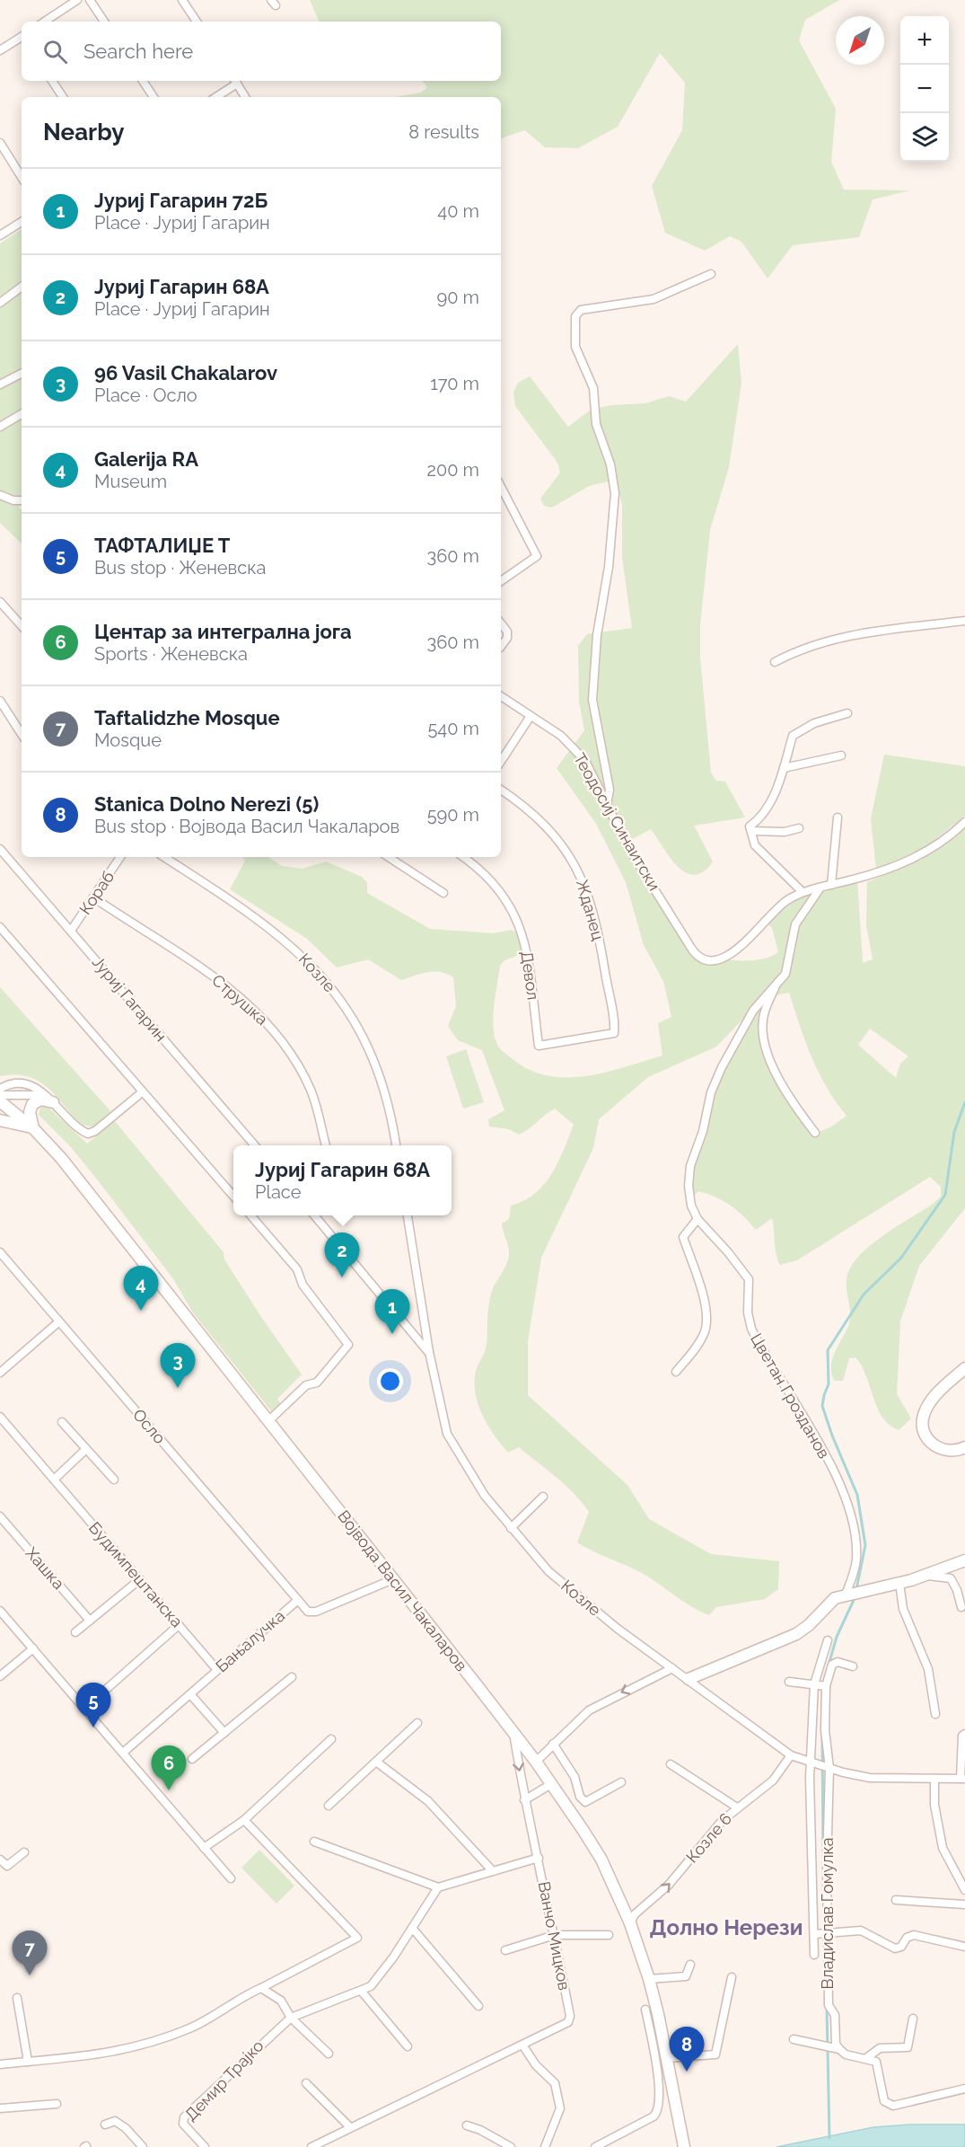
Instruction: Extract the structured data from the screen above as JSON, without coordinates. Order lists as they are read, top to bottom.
{
  "streets": {
    "street": [
      "Теодосиј Синаитски",
      "Кораб",
      "Жданец",
      "Козле",
      "Девол",
      "Јуриј Гагарин",
      "Струшка",
      "Цветан Грозданов",
      "Осло",
      "Хашка",
      "Будимпештанска",
      "Војвода Васил Чакаларов",
      "Бањалучка",
      "Козле 6",
      "Владислав Гомулка",
      "Ванчо Мицков",
      "Демир Трајко"
    ]
  },
  "crossings": [
    ["Кораб", "Јуриј Гагарин"],
    ["Кораб", "Струшка"],
    ["Жданец", "Девол"],
    ["Козле", "Козле 6"],
    ["Козле", "Владислав Гомулка"],
    ["Осло", "Бањалучка"],
    ["Будимпештанска", "Бањалучка"],
    ["Војвода Васил Чакаларов", "Бањалучка"],
    ["Војвода Васил Чакаларов", "Козле 6"],
    ["Војвода Васил Чакаларов", "Ванчо Мицков"]
  ],
  "one_way": ["Козле 6"],
  "districts": ["Долно Нерези"],
  "north": "bottom left",
  "page": {
    "map_buttons": ["+", "−"],
    "search": "Search here",
    "heading": ["Nearby", "8 results"],
    "list": [
      {
        "mark": "1",
        "name": "Јуриј Гагарин 72Б",
        "note": "Place · Јуриј Гагарин",
        "value": "40 m"
      },
      {
        "mark": "2",
        "name": "Јуриј Гагарин 68А",
        "note": "Place · Јуриј Гагарин",
        "value": "90 m"
      },
      {
        "mark": "3",
        "name": "96 Vasil Chakalarov",
        "note": "Place · Осло",
        "value": "170 m"
      },
      {
        "mark": "4",
        "name": "Galerija RA",
        "note": "Museum",
        "value": "200 m"
      },
      {
        "mark": "5",
        "name": "ТАФТАЛИЏЕ Т",
        "note": "Bus stop · Женевска",
        "value": "360 m"
      },
      {
        "mark": "6",
        "name": "Центар за интегрална јога",
        "note": "Sports · Женевска",
        "value": "360 m"
      },
      {
        "mark": "7",
        "name": "Taftalidzhe Mosque",
        "note": "Mosque",
        "value": "540 m"
      },
      {
        "mark": "8",
        "name": "Stanica Dolno Nerezi (5)",
        "note": "Bus stop · Војвода Васил Чакаларов",
        "value": "590 m"
      }
    ],
    "popup": ["Јуриј Гагарин 68А", "Place"],
    "pins": [
      "2",
      "4",
      "1",
      "3",
      "5",
      "6",
      "7",
      "8"
    ]
  }
}
